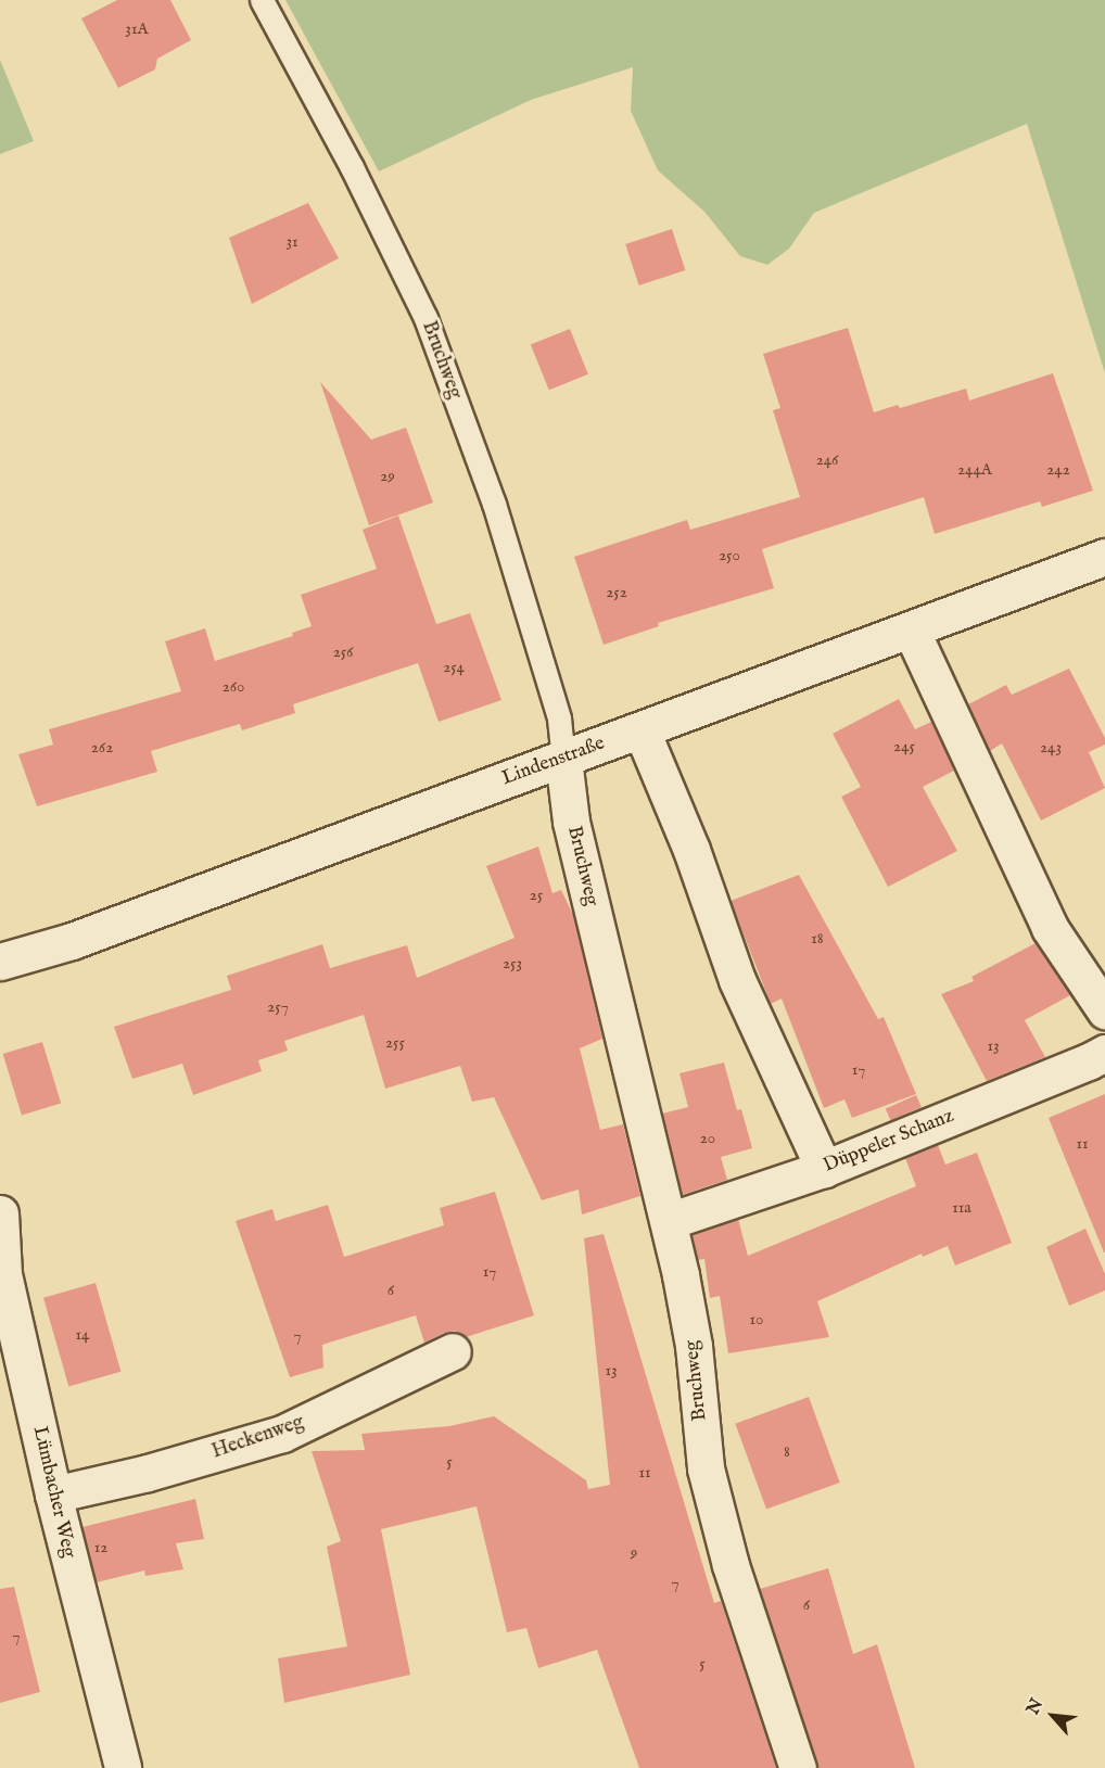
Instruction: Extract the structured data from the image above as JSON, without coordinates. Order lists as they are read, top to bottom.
{
  "streets": {
    "street": [
      "Bruchweg",
      "Lindenstraße",
      "Düppeler Schanz",
      "Heckenweg",
      "Lümbacher Weg"
    ]
  },
  "crossings": [
    ["Bruchweg", "Lindenstraße"],
    ["Bruchweg", "Düppeler Schanz"],
    ["Heckenweg", "Lümbacher Weg"]
  ],
  "house_numbers": [
    "31A",
    "31",
    "246",
    "244A",
    "242",
    "29",
    "250",
    "252",
    "256",
    "254",
    "260",
    "245",
    "262",
    "243",
    "25",
    "18",
    "253",
    "257",
    "255",
    "13",
    "17",
    "20",
    "11",
    "11a",
    "17",
    "6",
    "10",
    "14",
    "7",
    "13",
    "8",
    "5",
    "11",
    "12",
    "9",
    "7",
    "6",
    "7",
    "5"
  ],
  "north": "top left"
}
